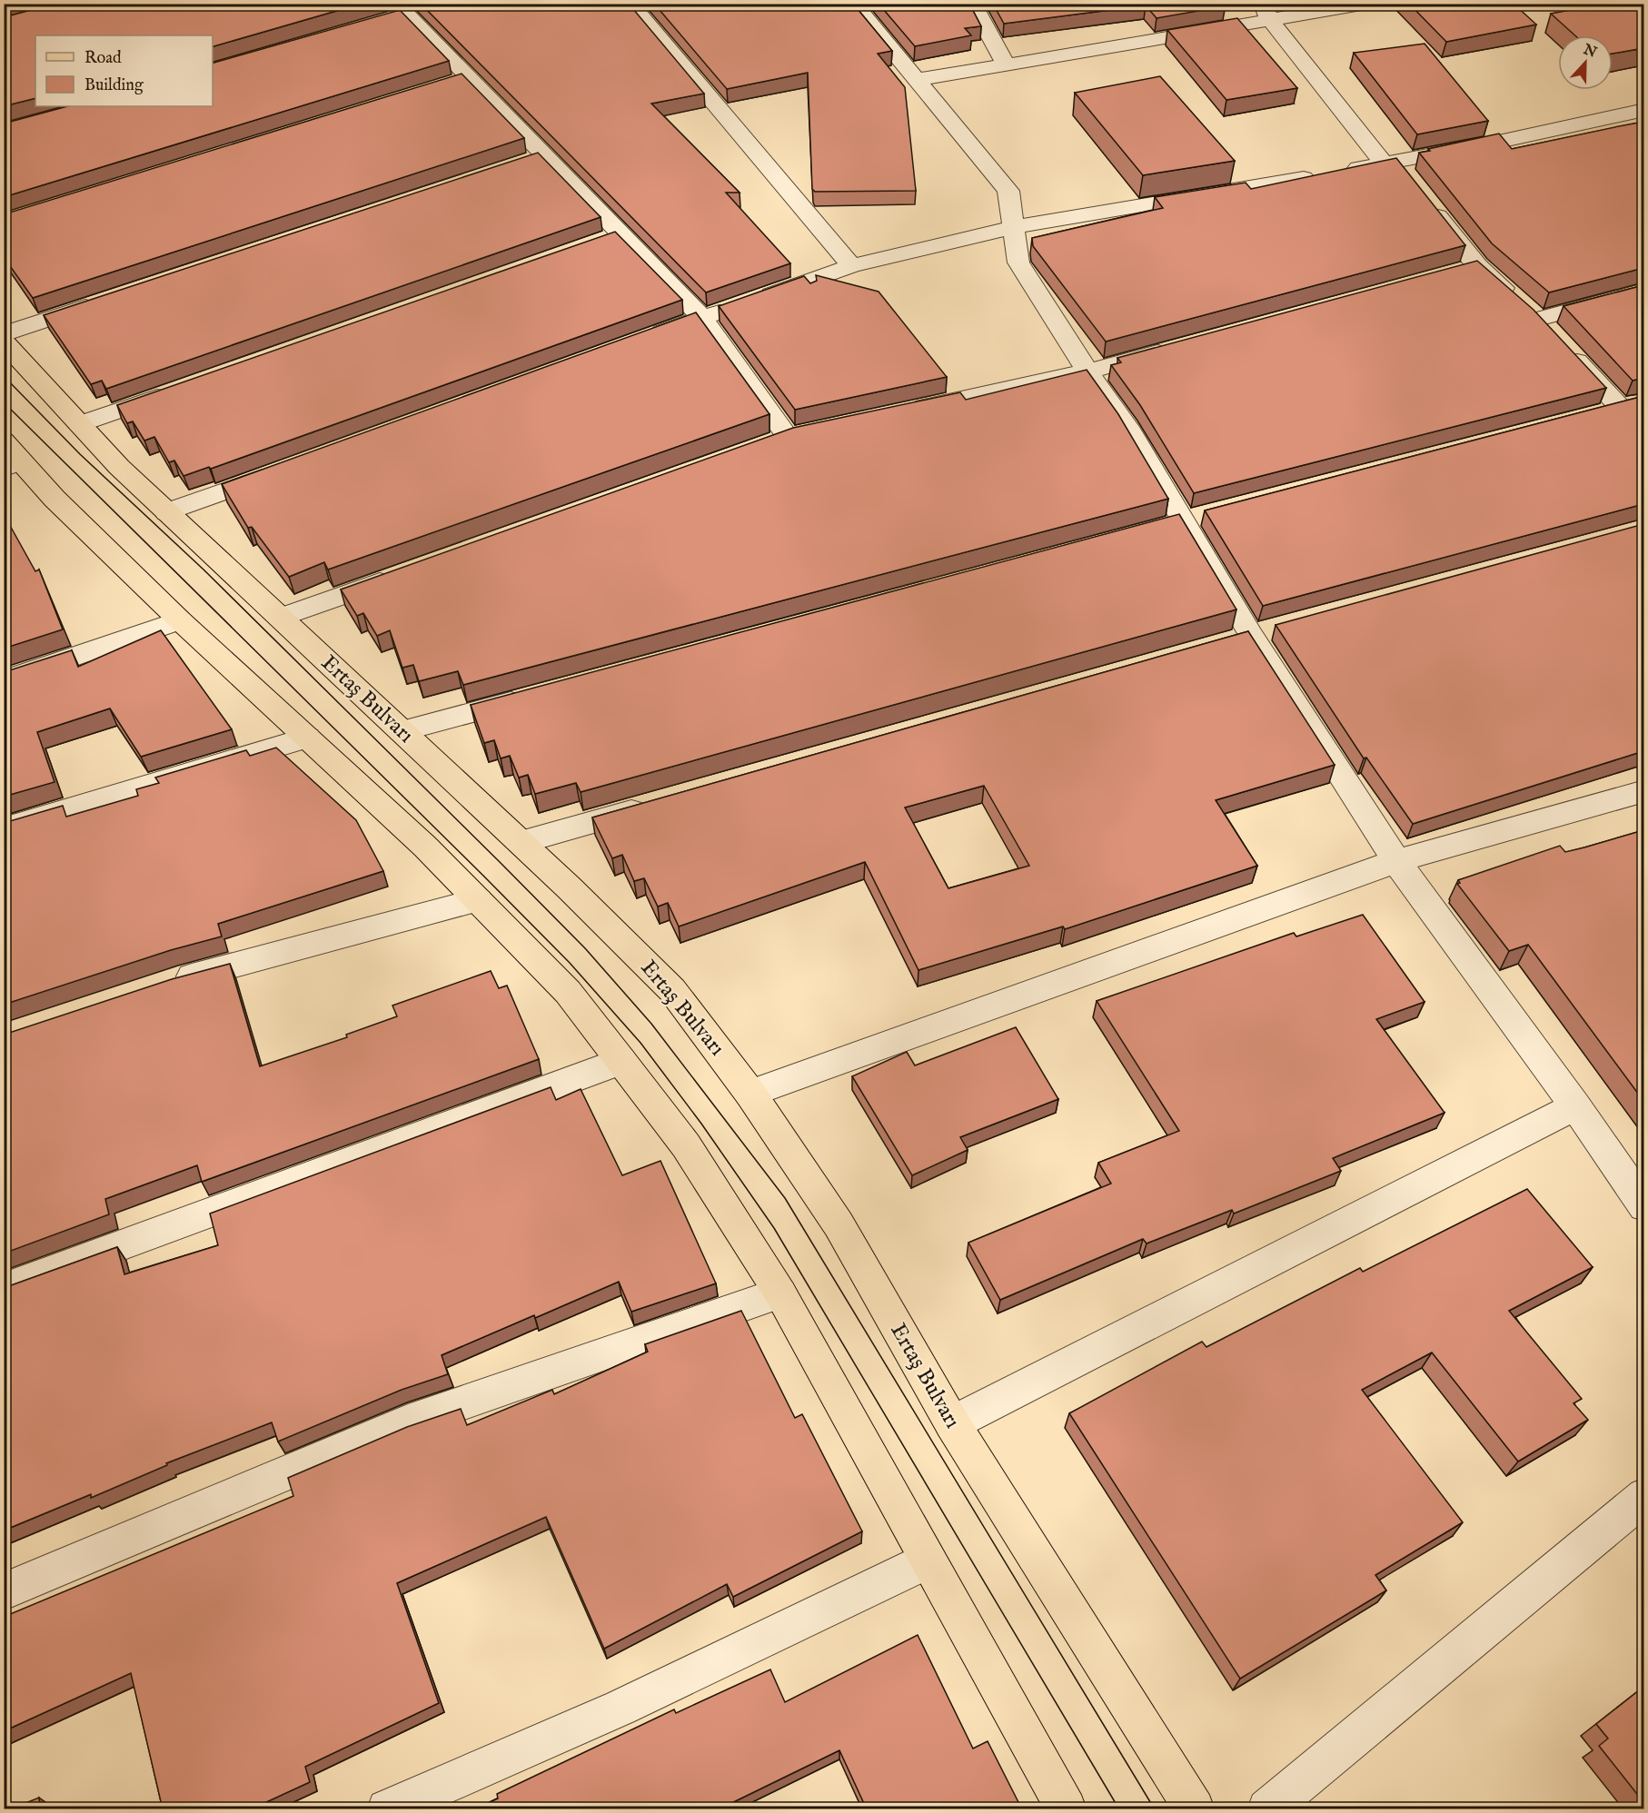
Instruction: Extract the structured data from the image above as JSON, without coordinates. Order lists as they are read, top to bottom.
{
  "streets": {
    "main road": ["Ertaş Bulvarı"]
  },
  "legend": ["Road", "Building"],
  "north": "top"
}
